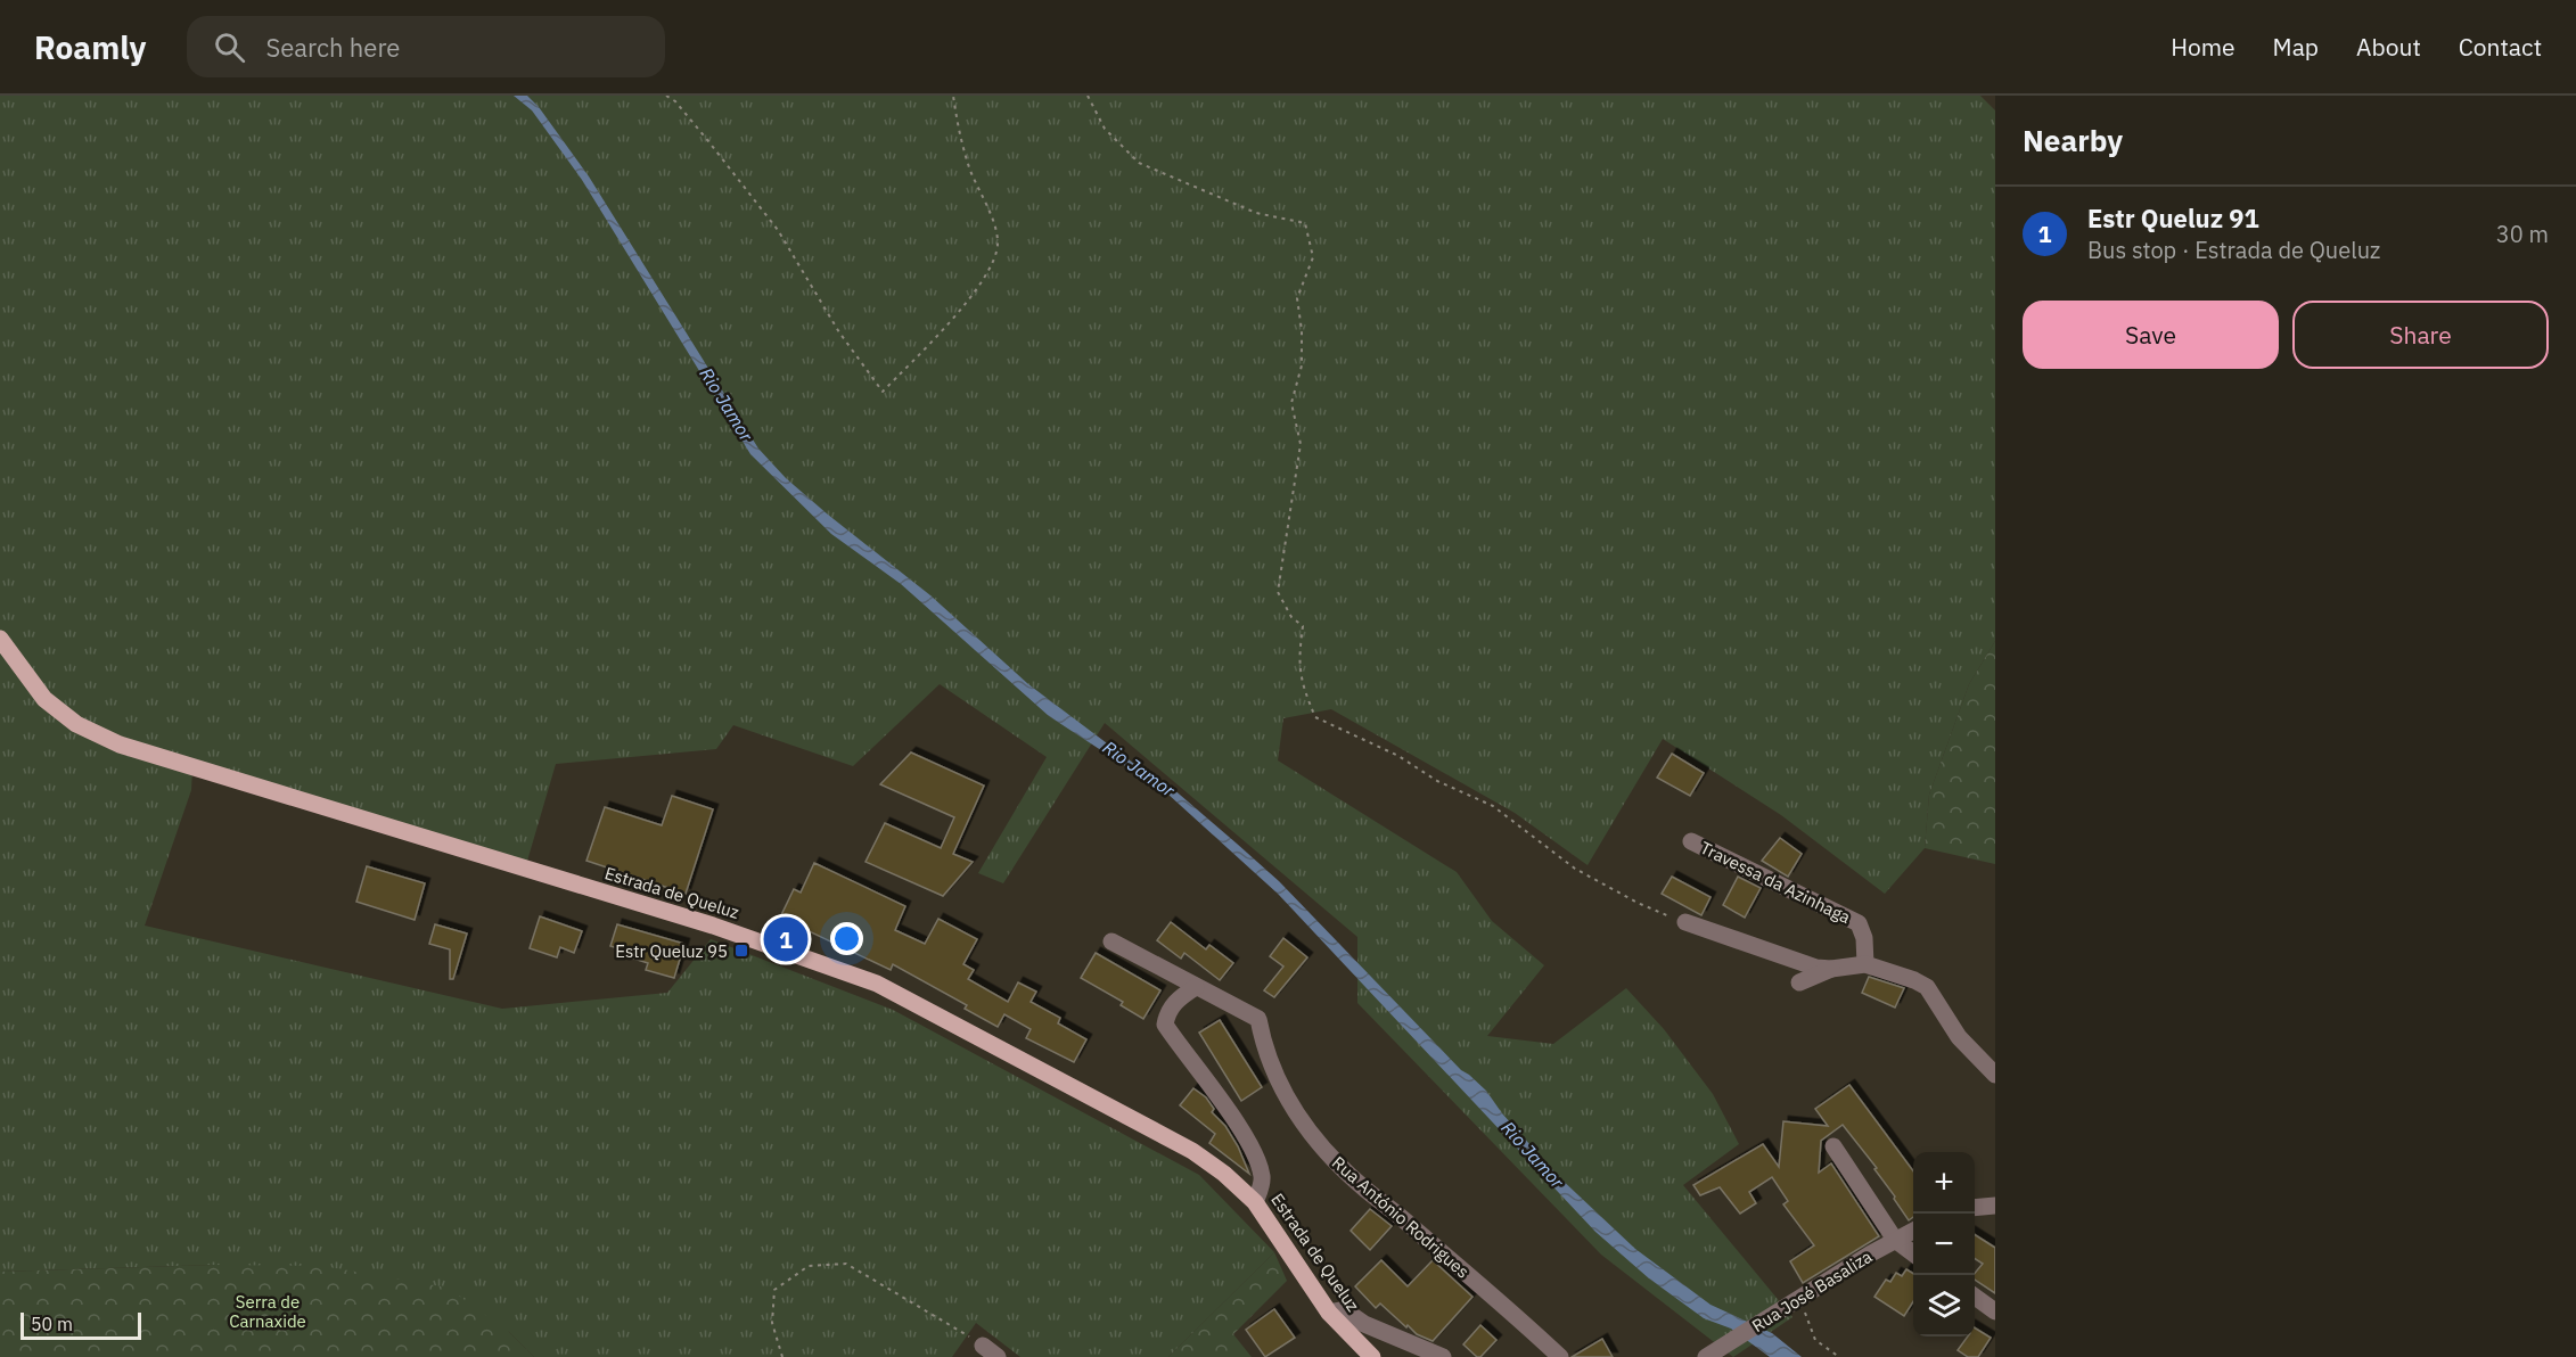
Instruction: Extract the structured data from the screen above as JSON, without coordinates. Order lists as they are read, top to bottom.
{
  "streets": {
    "main road": ["Estrada de Queluz"],
    "street": ["Travessa da Azinhaga", "Rua António Rodrigues", "Rua José Basaliza"]
  },
  "water": ["Rio Jamor"],
  "parks": ["Serra de Carnaxide"],
  "places": {
    "transit": ["Estr Queluz 95"]
  },
  "scale_bar": "50 m",
  "page": {
    "header": "Roamly",
    "search": "Search here",
    "nav": [
      "Home",
      "Map",
      "About",
      "Contact"
    ],
    "heading": "Nearby",
    "list": [
      {
        "mark": "1",
        "name": "Estr Queluz 91",
        "note": "Bus stop · Estrada de Queluz",
        "value": "30 m"
      }
    ],
    "buttons": ["Save", "Share"],
    "pins": "1",
    "map_buttons": ["+", "−"],
    "scale": "50 m"
  }
}
